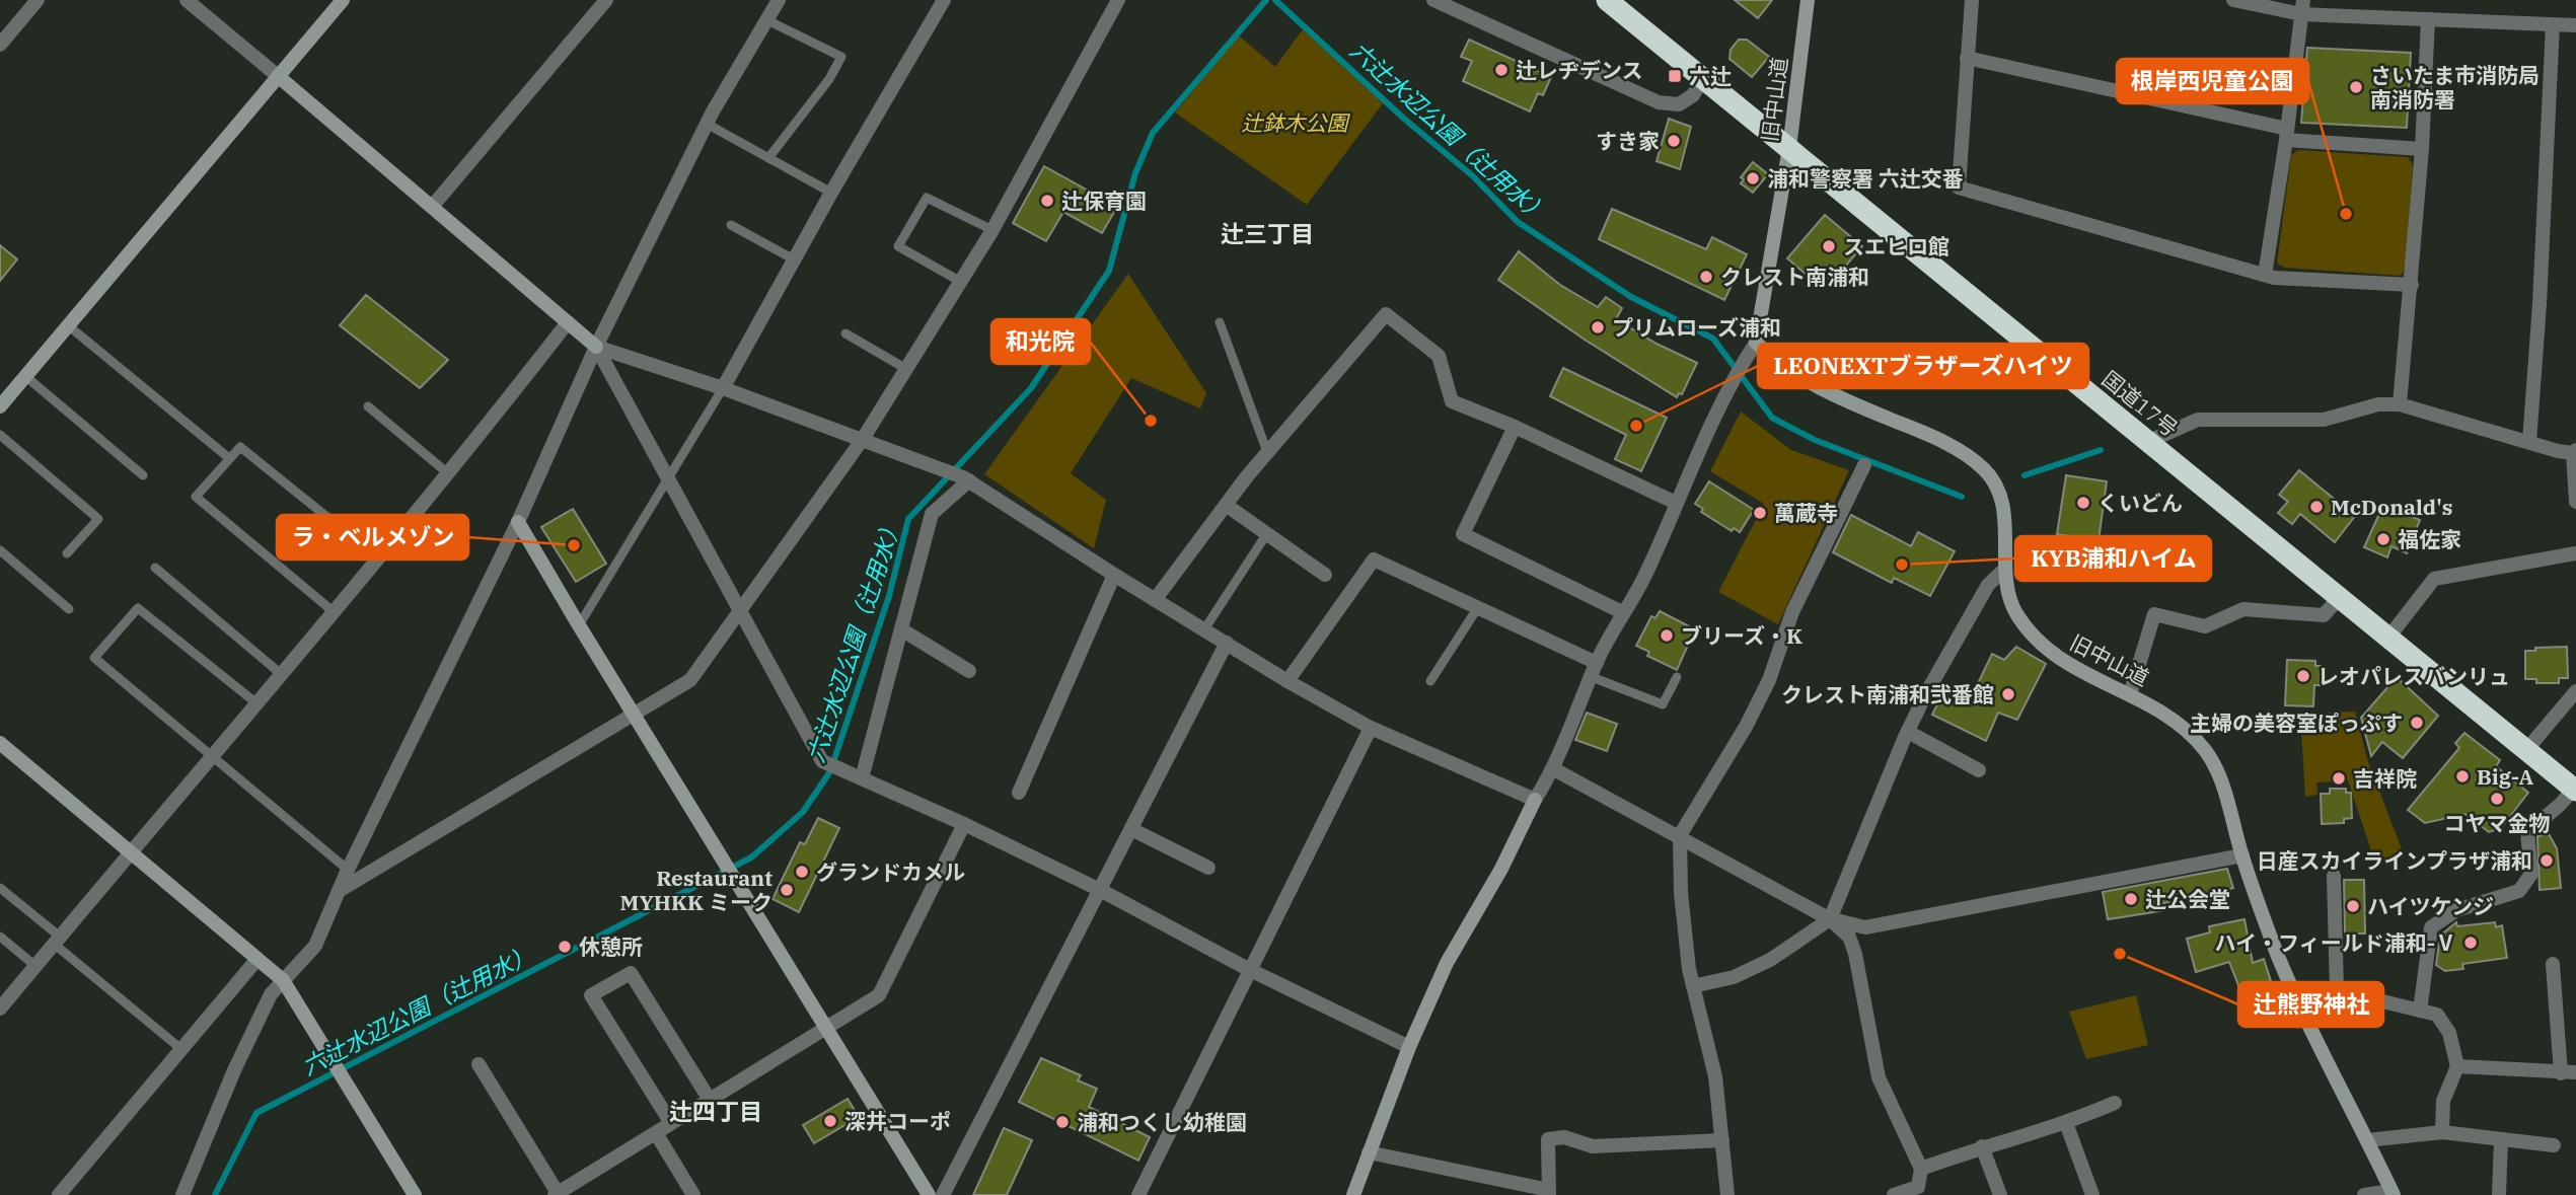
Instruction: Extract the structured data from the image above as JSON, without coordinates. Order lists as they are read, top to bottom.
{
  "streets": {
    "highway": ["国道17号"],
    "street": ["旧中山道"]
  },
  "crossings": [
    ["旧中山道", "国道17号"]
  ],
  "districts": ["辻三丁目", "辻四丁目"],
  "water": ["六辻水辺公園（辻用水）"],
  "parks": ["辻鉢木公園"],
  "places": {
    "other": [
      "辻レヂデンス",
      "さいたま市消防局 南消防署",
      "すき家",
      "浦和警察署 六辻交番",
      "辻保育園",
      "根岸西児童公園",
      "スエヒロ館",
      "クレスト南浦和",
      "プリムローズ浦和",
      "和光院",
      "LEONEXTブラザーズハイツ",
      "くいどん",
      "McDonald's",
      "萬蔵寺",
      "福佐家",
      "ラ・ベルメゾン",
      "KYB浦和ハイム",
      "ブリーズ・K",
      "レオパレスバンリュ",
      "クレスト南浦和弐番館",
      "主婦の美容室ぽっぷす",
      "Big-A",
      "吉祥院",
      "コヤマ金物",
      "日産スカイラインプラザ浦和",
      "グランドカメル",
      "Restaurant MYHKK ミーク",
      "辻公会堂",
      "ハイツケンジ",
      "ハイ・フィールド浦和-Ⅴ",
      "休憩所",
      "辻熊野神社",
      "深井コーポ",
      "浦和つくし幼稚園"
    ],
    "transit": ["六辻"]
  }
}
